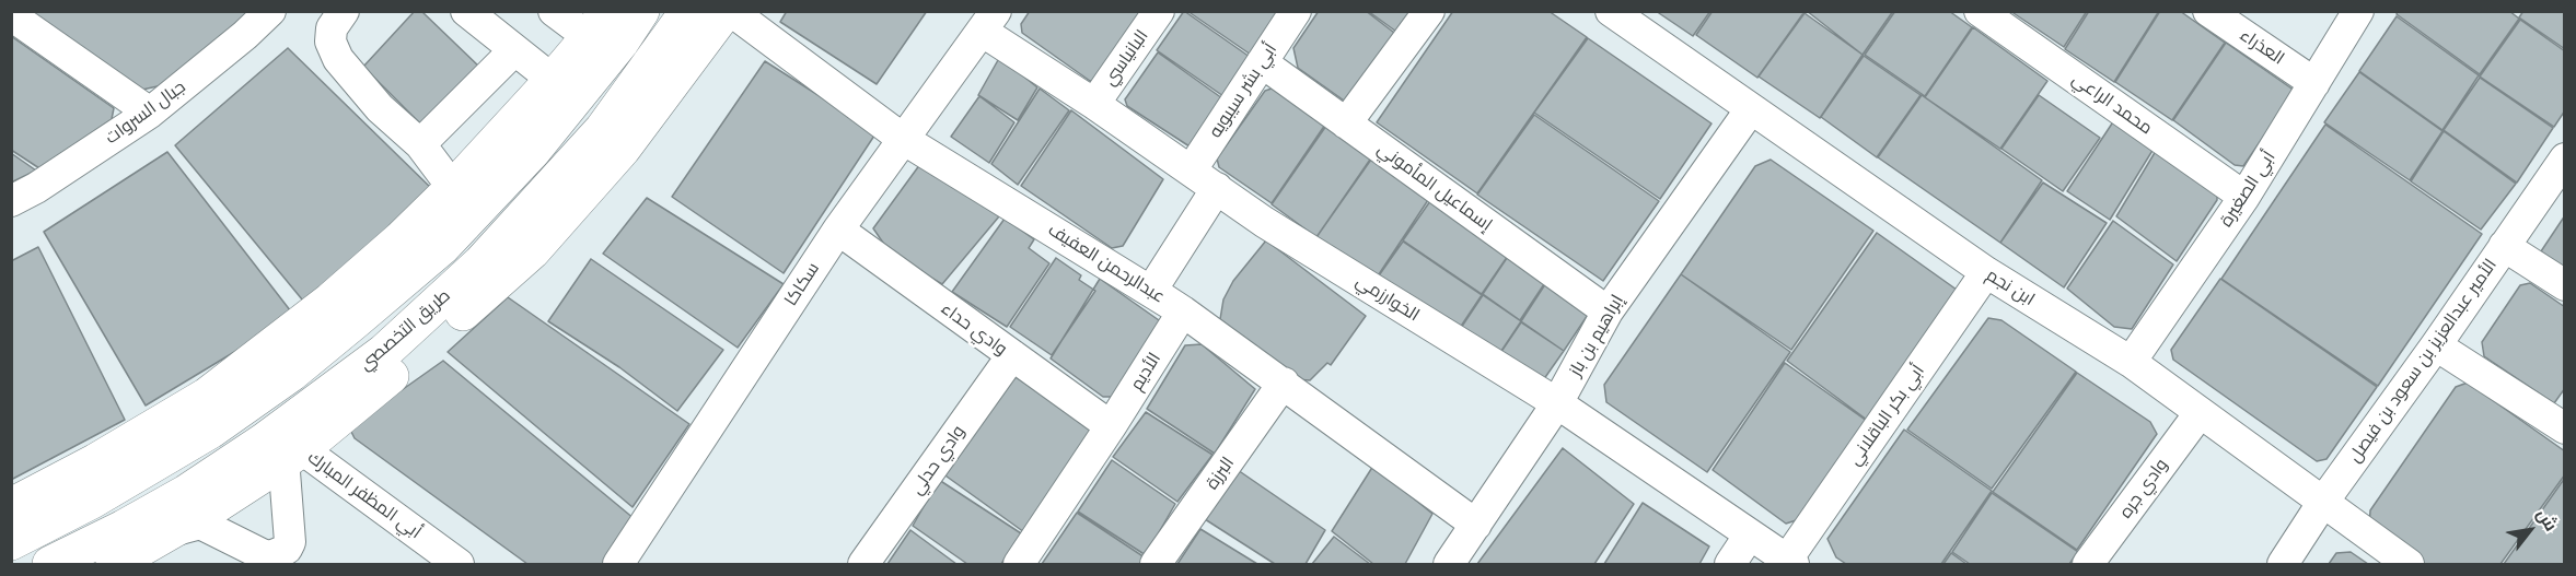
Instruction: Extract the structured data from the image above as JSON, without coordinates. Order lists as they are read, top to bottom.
{
  "streets": {
    "main road": ["طريق التخصصي"],
    "street": [
      "العذراء",
      "البانياسي",
      "أبي بشر سيبويه",
      "محمد الراعي",
      "جبال السروات",
      "إسماعيل المأموني",
      "أبي الصغيرة",
      "عبدالرحمن العفيف",
      "سكاكا",
      "ابن نجم",
      "الخوارزمي",
      "وادي حداء",
      "إبراهيم بن باز",
      "الأمير عبدالعزيز بن سعود بن فيصل",
      "الأديم",
      "أبي بكر الباقلاني",
      "وادي حدلي",
      "البرزة",
      "وادي جره",
      "أبي المظفر المبارك"
    ]
  },
  "crossings": [
    ["العذراء", "أبي الصغيرة"],
    ["البانياسي", "الخوارزمي"],
    ["أبي بشر سيبويه", "إسماعيل المأموني"],
    ["أبي بشر سيبويه", "الخوارزمي"],
    ["محمد الراعي", "أبي الصغيرة"],
    ["إسماعيل المأموني", "إبراهيم بن باز"],
    ["أبي الصغيرة", "ابن نجم"],
    ["عبدالرحمن العفيف", "سكاكا"],
    ["عبدالرحمن العفيف", "إبراهيم بن باز"],
    ["عبدالرحمن العفيف", "الأديم"],
    ["عبدالرحمن العفيف", "البرزة"],
    ["سكاكا", "الخوارزمي"],
    ["سكاكا", "وادي حداء"],
    ["ابن نجم", "إبراهيم بن باز"],
    ["ابن نجم", "الأمير عبدالعزيز بن سعود بن فيصل"],
    ["ابن نجم", "أبي بكر الباقلاني"],
    ["ابن نجم", "وادي جره"],
    ["الخوارزمي", "إبراهيم بن باز"],
    ["الخوارزمي", "أبي بكر الباقلاني"],
    ["وادي حداء", "الأديم"],
    ["وادي حداء", "وادي حدلي"]
  ],
  "north": "top right"
}
